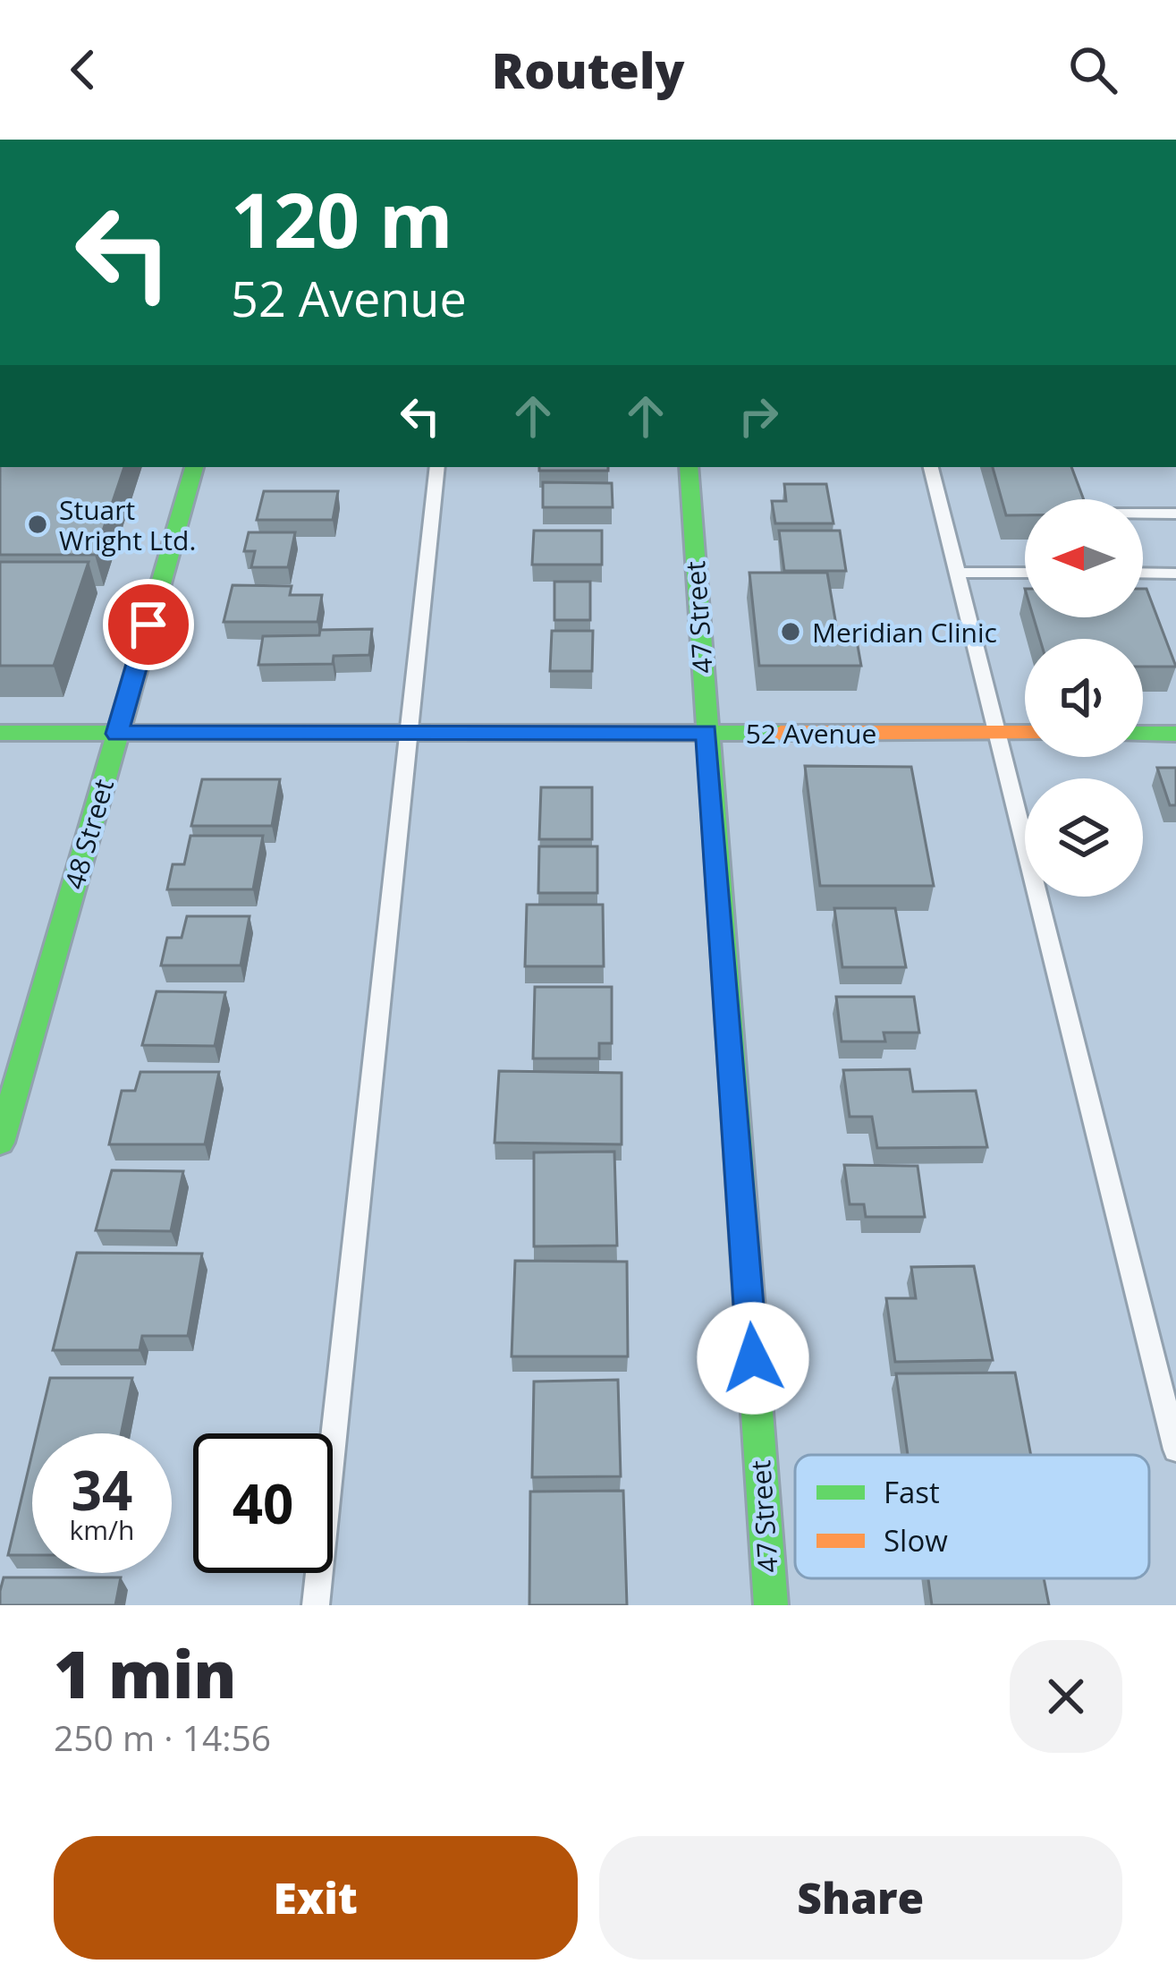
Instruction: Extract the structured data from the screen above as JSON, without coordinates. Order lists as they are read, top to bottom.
{
  "streets": {
    "street": ["47 Street", "52 Avenue", "48 Street"]
  },
  "crossings": [
    ["47 Street", "52 Avenue"],
    ["52 Avenue", "48 Street"]
  ],
  "places": ["Stuart Wright Ltd.", "Meridian Clinic"],
  "legend": ["Fast", "Slow"],
  "north": "left",
  "page": {
    "header": "Routely",
    "turn": ["120 m", "52 Avenue"],
    "speed": "34 km/h",
    "limit": "40",
    "heading": ["1 min", "250 m · 14:56"],
    "buttons": ["Exit", "Share"]
  }
}
